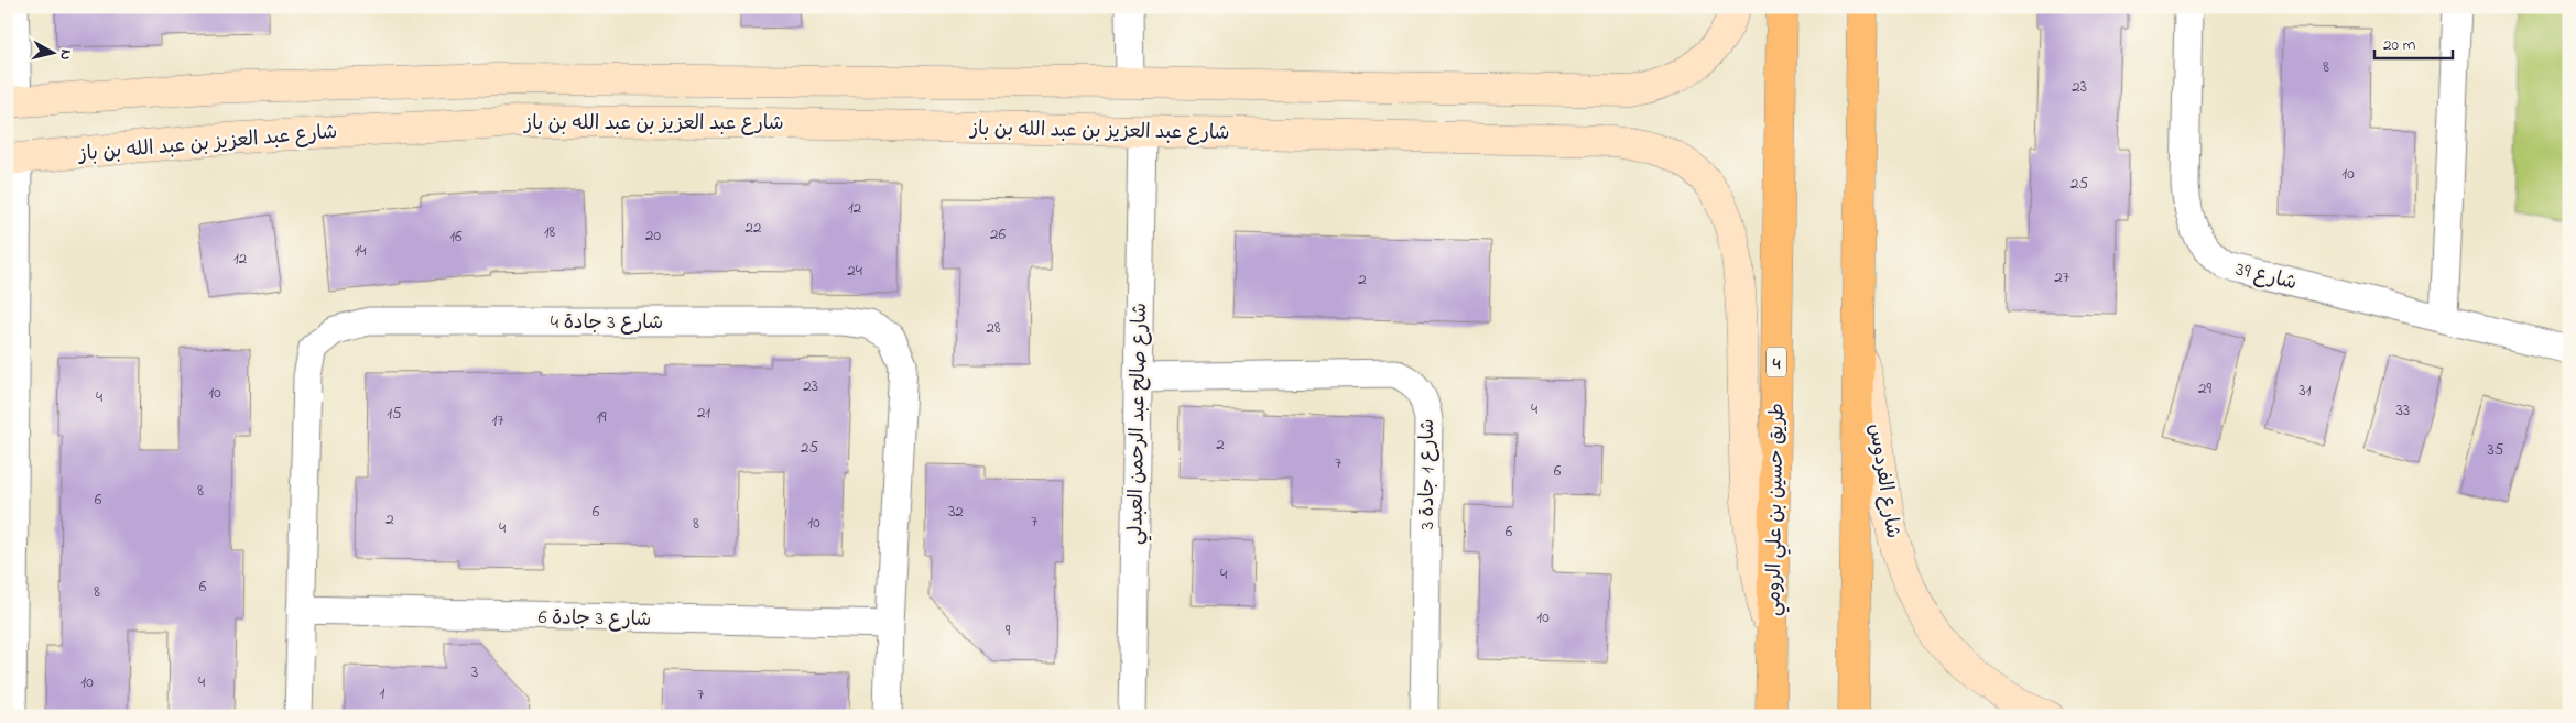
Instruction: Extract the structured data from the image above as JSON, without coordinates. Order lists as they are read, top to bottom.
{
  "streets": {
    "highway": ["4", "طريق حسين بن علي الرومي"],
    "street": [
      "شارع عبد العزيز بن عبد الله بن باز",
      "شارع 39",
      "شارع 3 جادة 4",
      "شارع صالح عبد الرحمن العبدلي",
      "شارع 1 جادة 3",
      "شارع الفردوس",
      "شارع 3 جادة 6"
    ]
  },
  "crossings": [
    ["شارع عبد العزيز بن عبد الله بن باز", "شارع صالح عبد الرحمن العبدلي"],
    ["شارع عبد العزيز بن عبد الله بن باز", "طريق حسين بن علي الرومي"],
    ["شارع 3 جادة 4", "شارع 3 جادة 6"],
    ["شارع صالح عبد الرحمن العبدلي", "شارع 1 جادة 3"]
  ],
  "house_numbers": [
    "8",
    "23",
    "10",
    "25",
    "12",
    "22",
    "18",
    "26",
    "20",
    "16",
    "14",
    "12",
    "24",
    "27",
    "2",
    "28",
    "23",
    "29",
    "31",
    "10",
    "4",
    "4",
    "33",
    "21",
    "15",
    "19",
    "17",
    "2",
    "25",
    "35",
    "7",
    "6",
    "8",
    "6",
    "6",
    "32",
    "2",
    "7",
    "10",
    "8",
    "4",
    "6",
    "4",
    "6",
    "8",
    "10",
    "9",
    "3",
    "10",
    "4",
    "1",
    "7"
  ],
  "scale_bar": "20 m",
  "north": "right"
}
